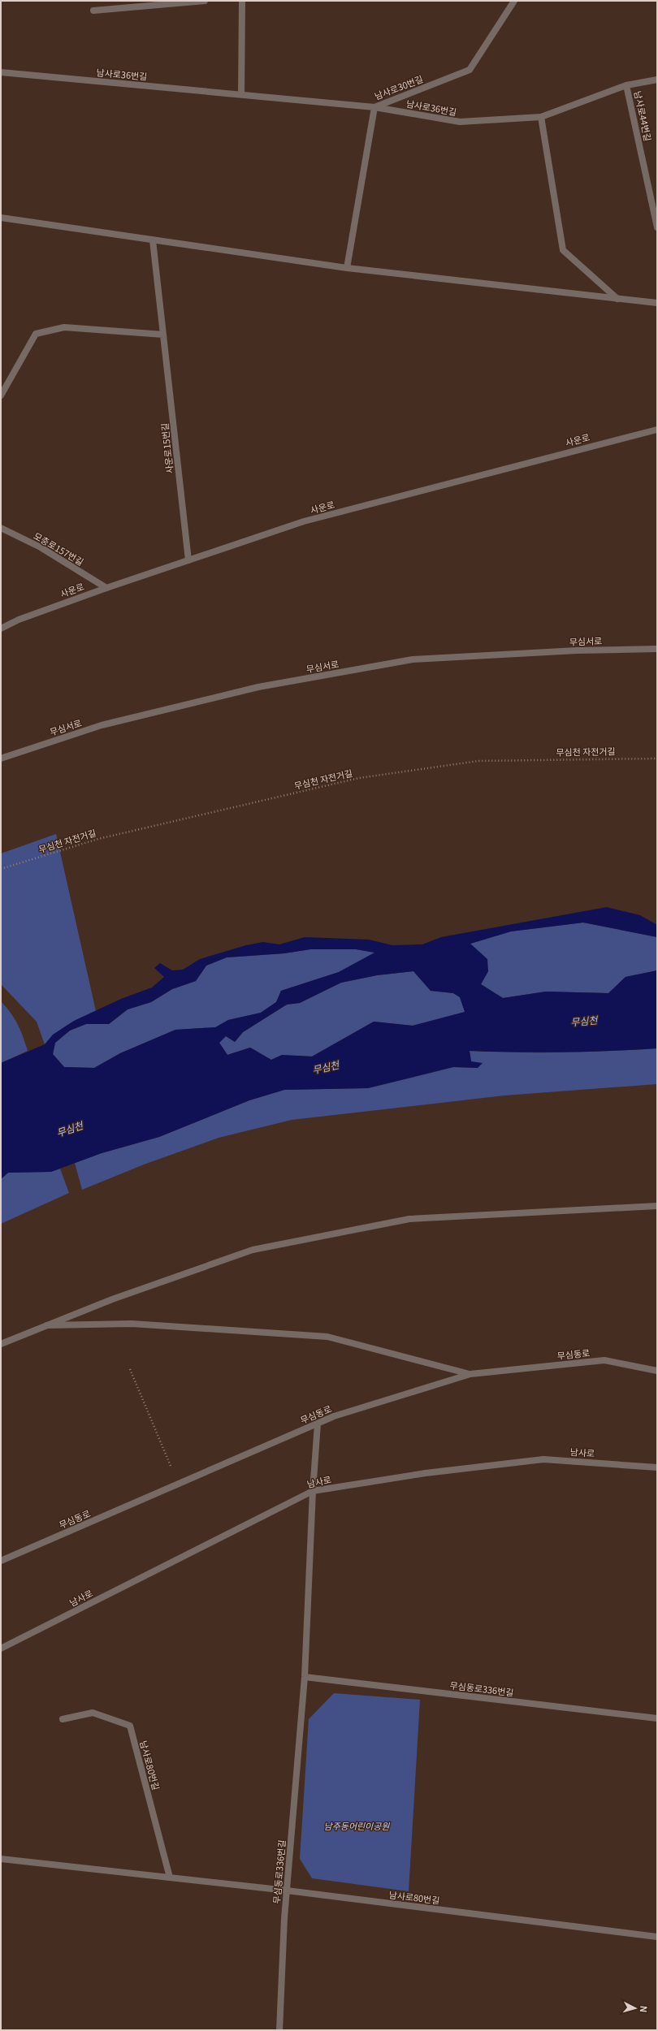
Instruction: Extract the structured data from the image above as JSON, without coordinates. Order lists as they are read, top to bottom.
{
  "streets": {
    "street": [
      "남사로36번길",
      "남사로30번길",
      "남사로44번길",
      "사운로",
      "사운로15번길",
      "모충로157번길",
      "무심서로",
      "무심동로",
      "남사로",
      "무심동로336번길",
      "남사로80번길"
    ],
    "path": ["무심천 자전거길"]
  },
  "crossings": [
    ["남사로36번길", "남사로30번길"],
    ["남사로36번길", "남사로44번길"],
    ["사운로", "사운로15번길"],
    ["사운로", "모충로157번길"],
    ["무심동로", "무심동로336번길"],
    ["남사로", "무심동로336번길"],
    ["무심동로336번길", "남사로80번길"]
  ],
  "water": ["무심천"],
  "parks": ["남주동어린이공원"],
  "north": "right"
}
